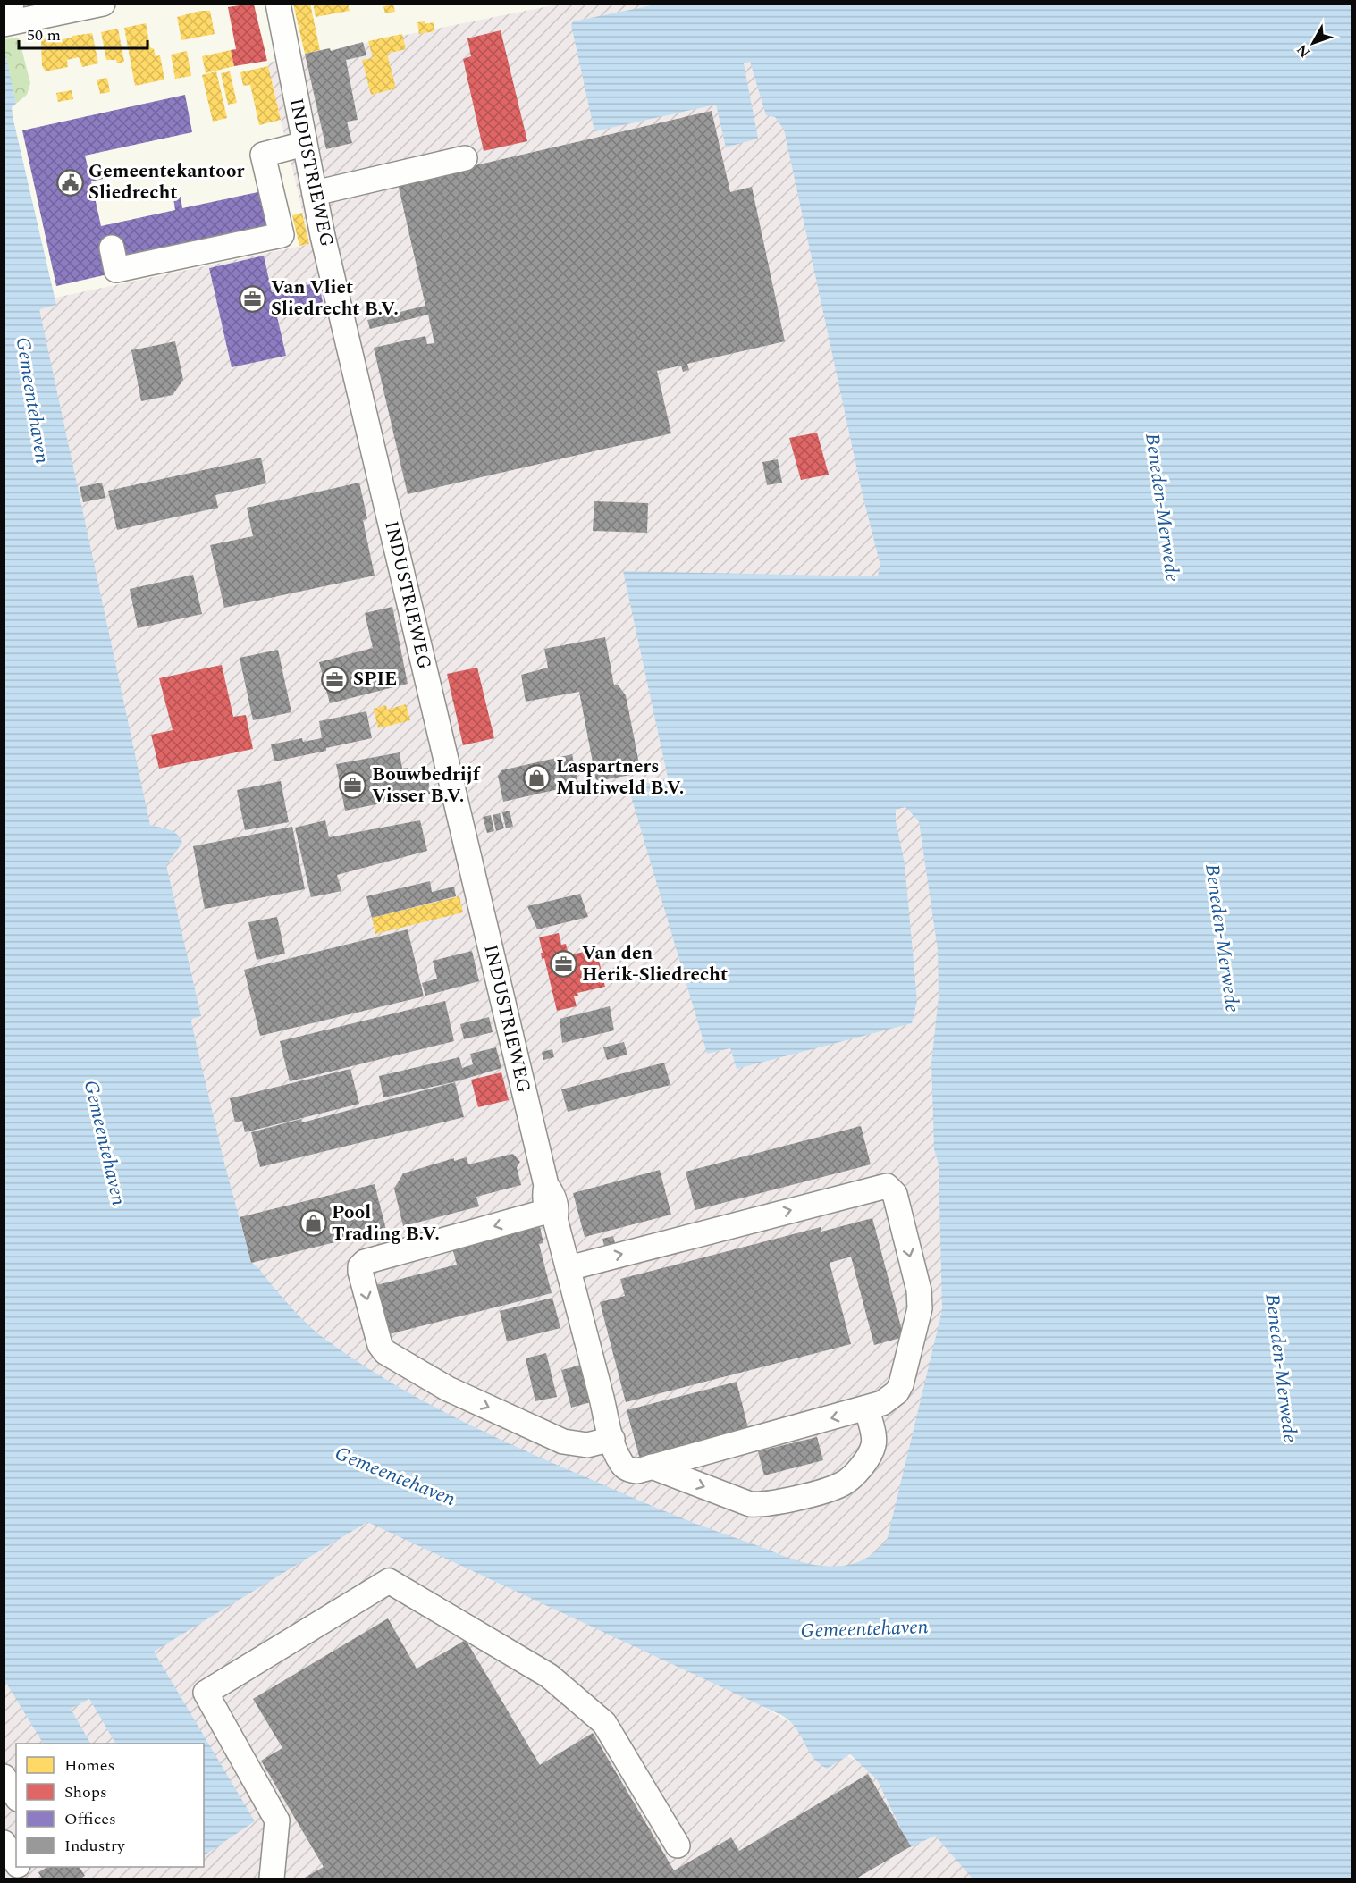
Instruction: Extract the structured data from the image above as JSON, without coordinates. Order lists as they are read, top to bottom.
{
  "streets": {
    "street": ["INDUSTRIEWEG"]
  },
  "water": ["Gemeentehaven", "Beneden-Merwede"],
  "places": {
    "public building": ["Gemeentekantoor Sliedrecht"],
    "office": [
      "Van Vliet Sliedrecht B.V.",
      "SPIE",
      "Bouwbedrijf Visser B.V.",
      "Van den Herik-Sliedrecht"
    ],
    "shop": ["Laspartners Multiweld B.V.", "Pool Trading B.V."]
  },
  "legend": [
    "Homes",
    "Shops",
    "Offices",
    "Industry"
  ],
  "scale_bar": "50 m",
  "north": "bottom left"
}
